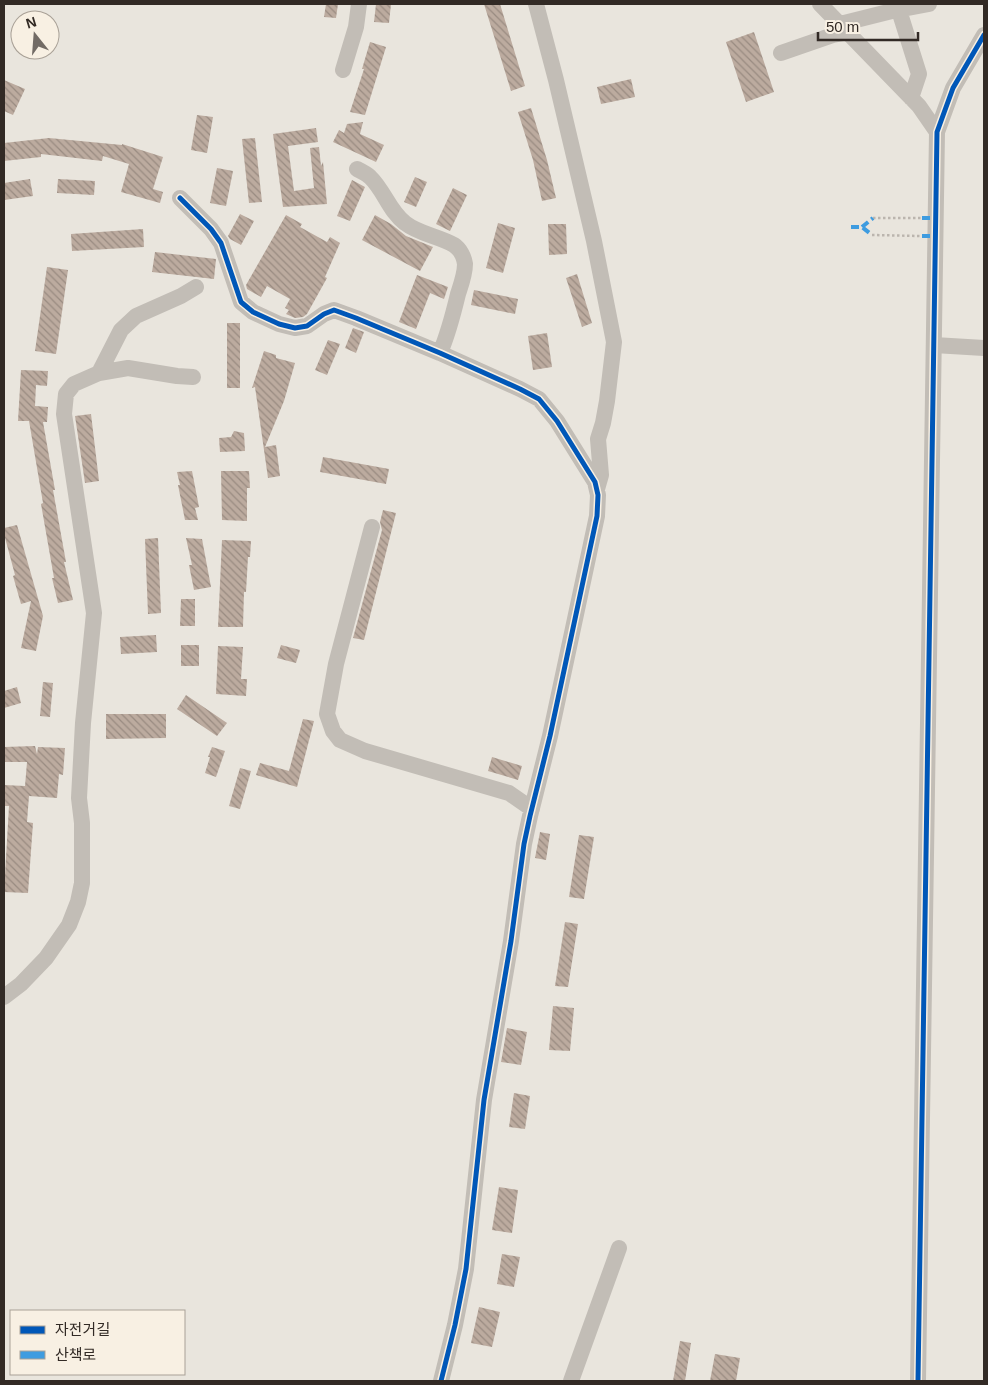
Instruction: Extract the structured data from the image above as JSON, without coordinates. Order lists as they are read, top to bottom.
{
  "legend": ["자전거길", "산책로"],
  "scale_bar": "50 m",
  "north": "top"
}
